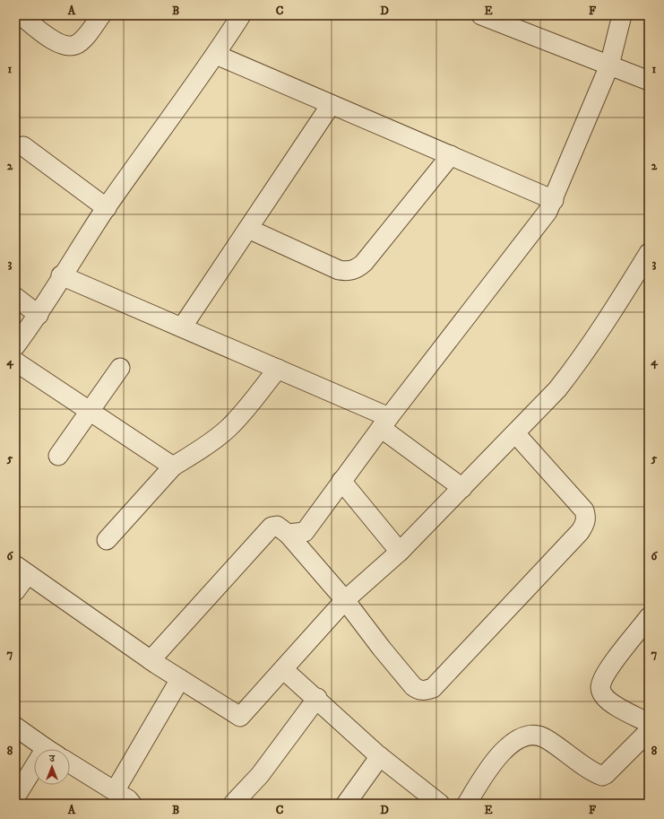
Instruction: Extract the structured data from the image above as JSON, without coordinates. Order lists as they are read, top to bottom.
{
  "north": "top",
  "grid": {
    "columns": [
      "A",
      "B",
      "C",
      "D",
      "E",
      "F"
    ],
    "rows": [
      "1",
      "2",
      "3",
      "4",
      "5",
      "6",
      "7",
      "8"
    ]
  }
}
